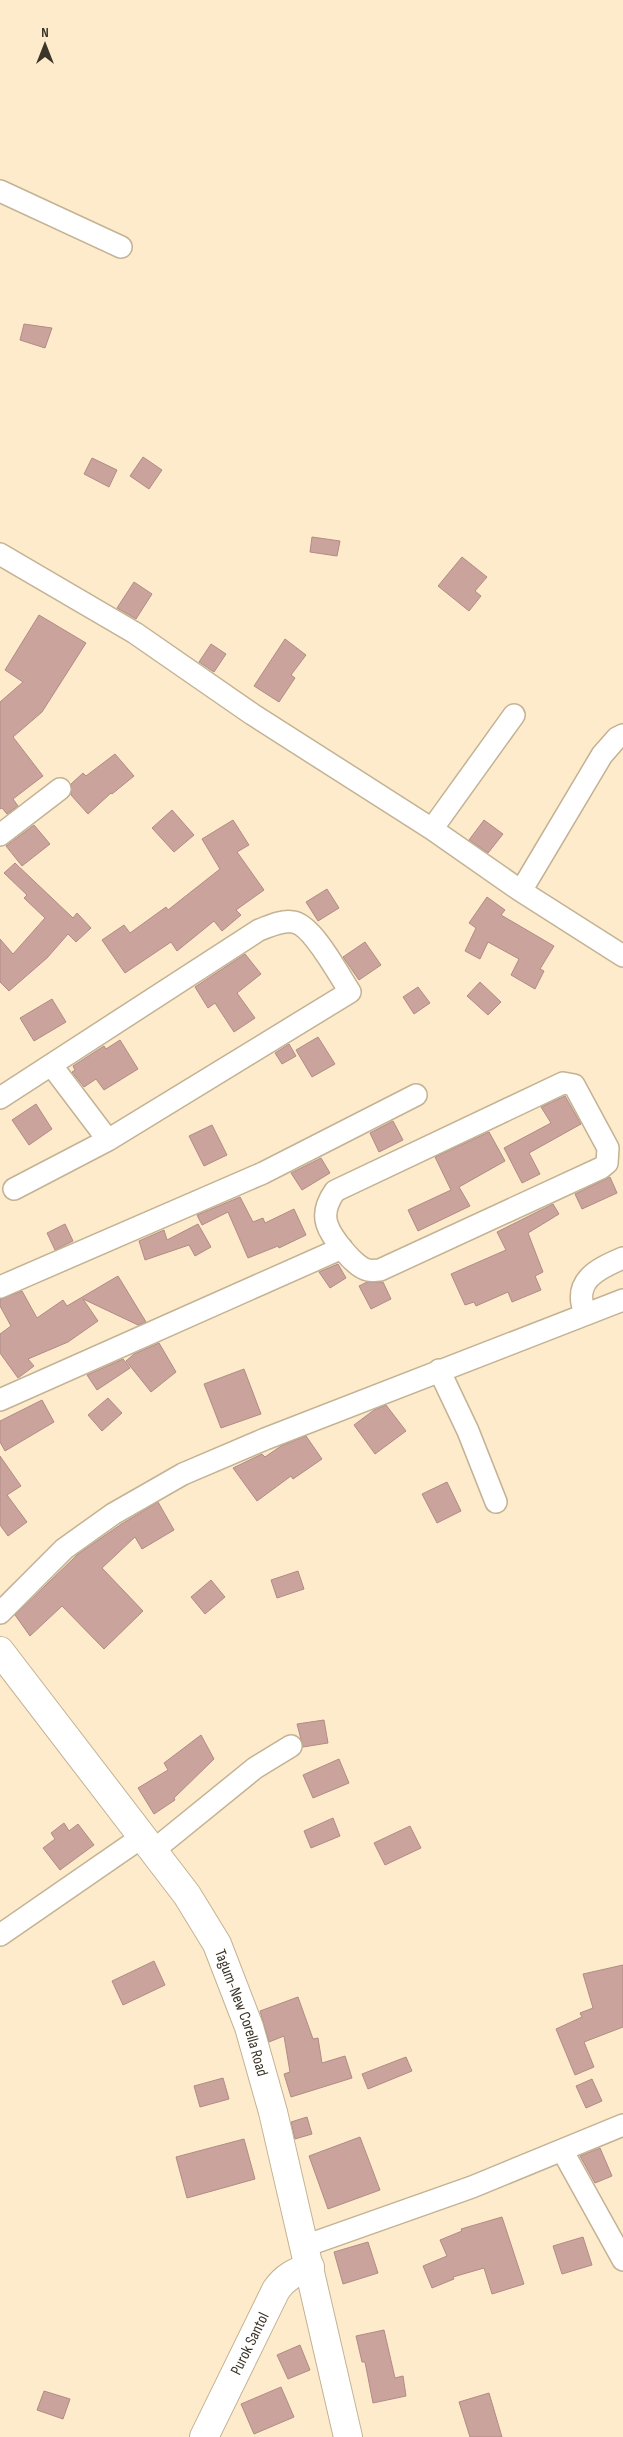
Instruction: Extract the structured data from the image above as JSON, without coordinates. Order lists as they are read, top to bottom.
{
  "streets": {
    "main road": ["Tagum-New Corella Road", "Purok Santol"]
  },
  "crossings": [
    ["Tagum-New Corella Road", "Purok Santol"]
  ],
  "north": "top"
}
